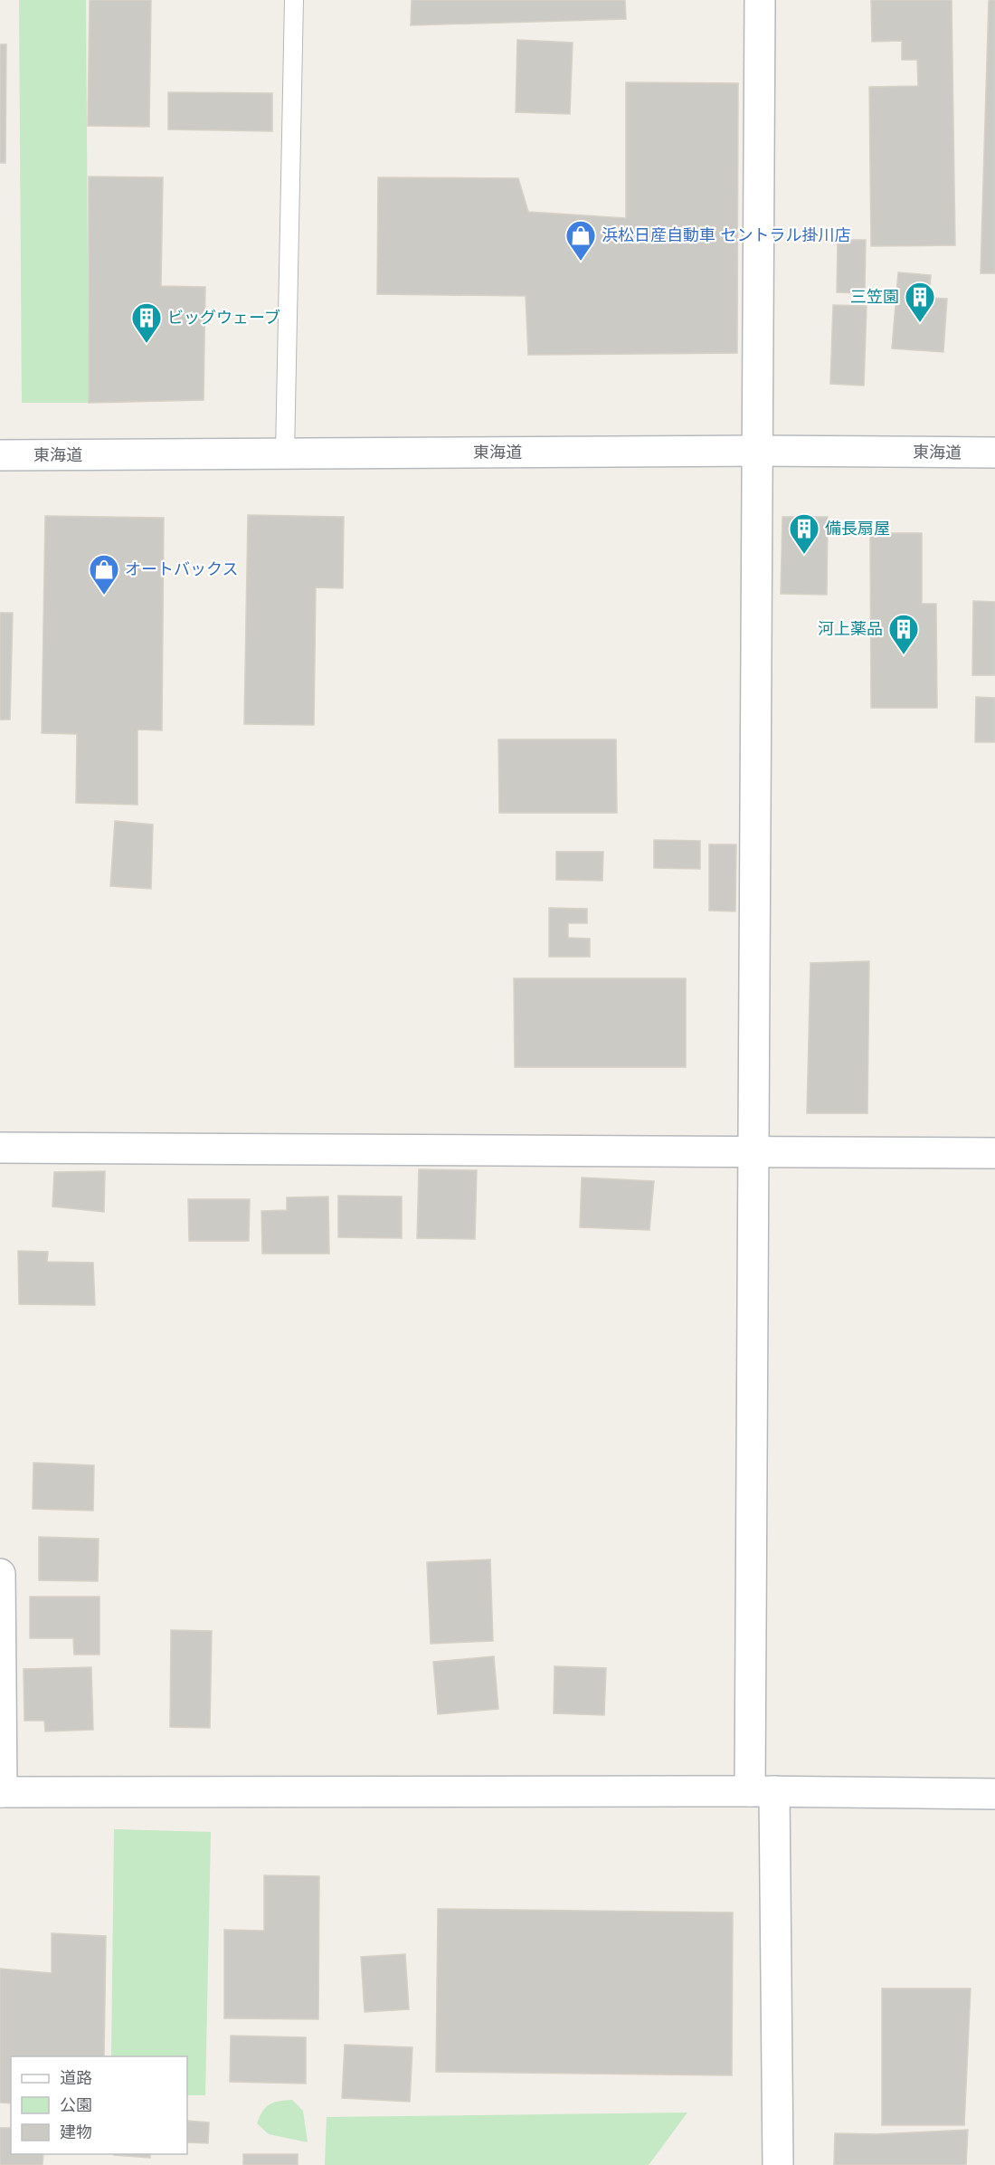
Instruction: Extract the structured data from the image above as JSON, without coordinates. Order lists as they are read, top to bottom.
{
  "streets": {
    "street": ["東海道"]
  },
  "places": {
    "shop": ["浜松日産自動車 セントラル掛川店", "オートバックス"],
    "building": [
      "三笠園",
      "ビッグウェーブ",
      "備長扇屋",
      "河上薬品"
    ]
  },
  "legend": ["道路", "公園", "建物"]
}
